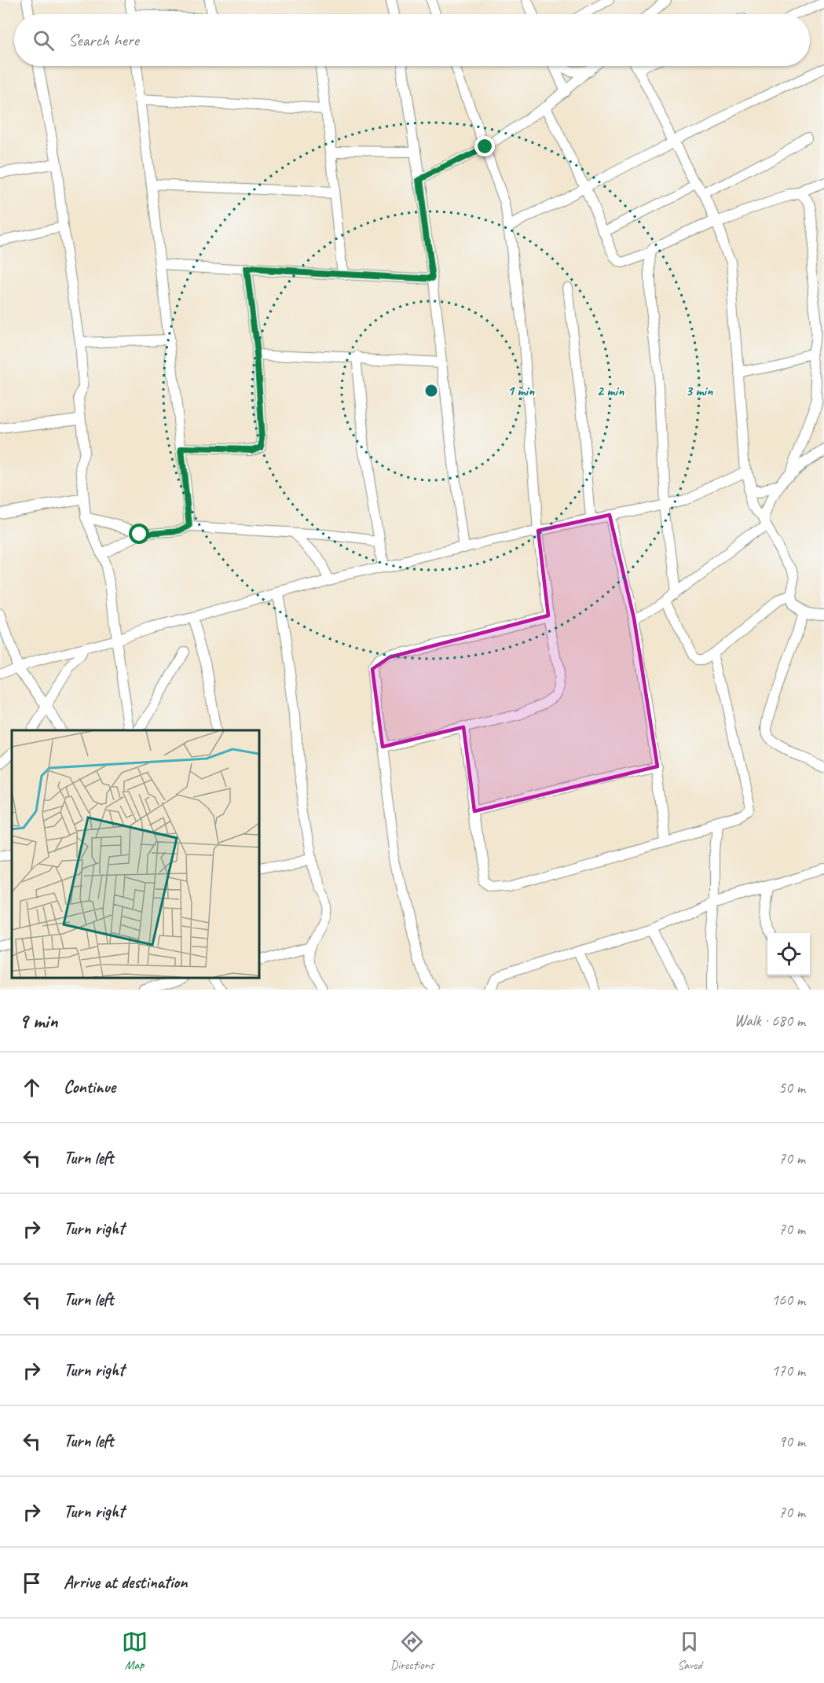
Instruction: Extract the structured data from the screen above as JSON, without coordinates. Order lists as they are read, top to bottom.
{
  "page": {
    "search": "Search here",
    "heading": ["9 min", "Walk · 680 m"],
    "list": [
      ["Continue", "50 m"],
      ["Turn left", "70 m"],
      ["Turn right", "70 m"],
      ["Turn left", "160 m"],
      ["Turn right", "170 m"],
      ["Turn left", "90 m"],
      ["Turn right", "70 m"],
      "Arrive at destination"
    ],
    "nav": ["Map", "Directions", "Saved"]
  },
  "rings": ["1 min", "2 min", "3 min"]
}
